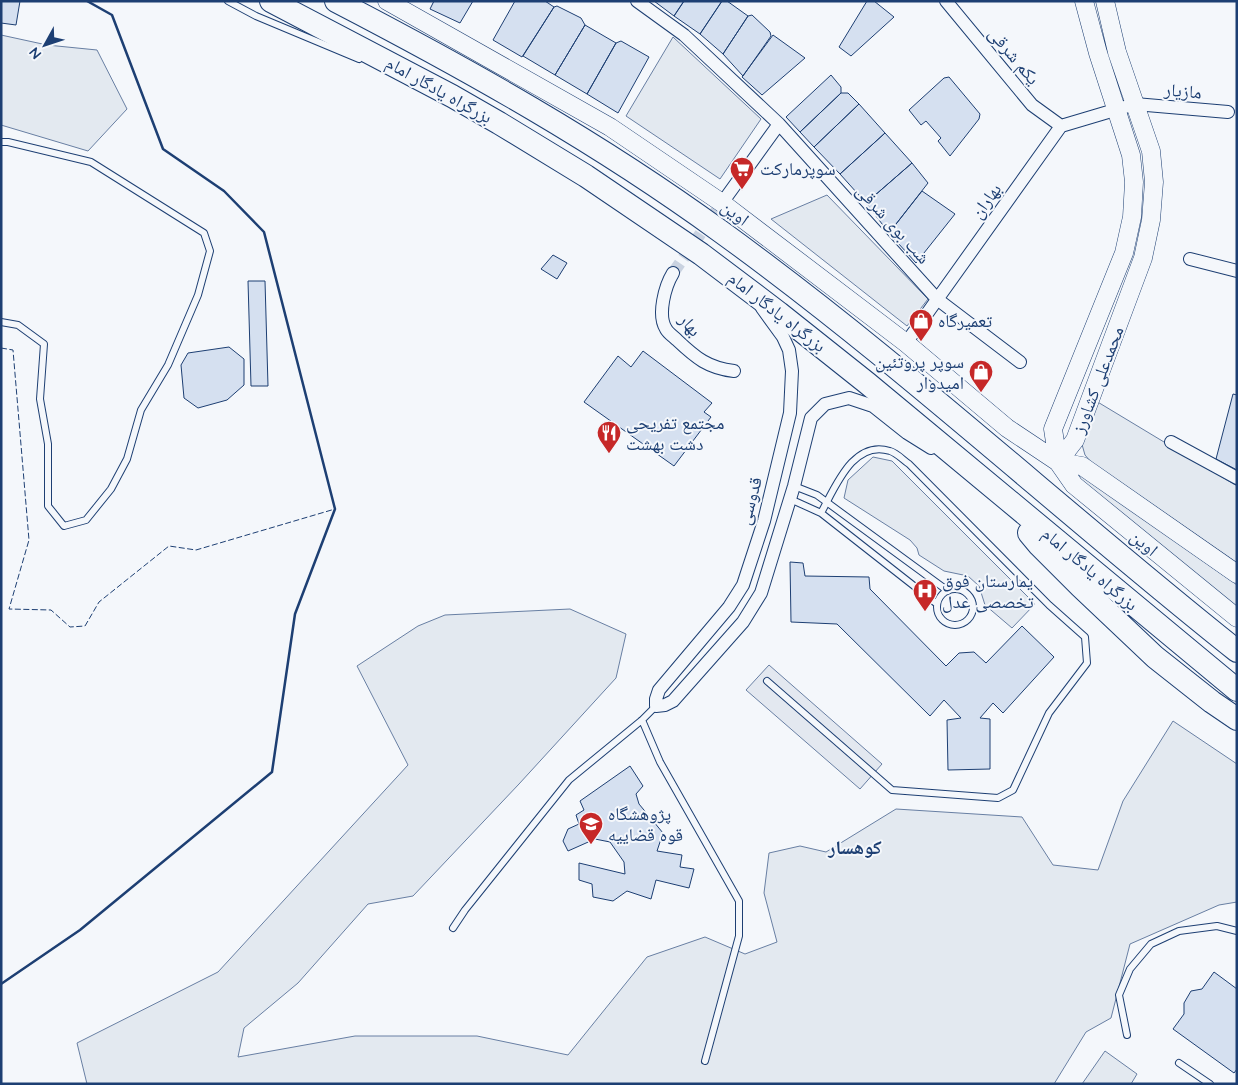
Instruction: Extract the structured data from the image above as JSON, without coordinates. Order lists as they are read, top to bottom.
{
  "streets": {
    "highway": ["بزرگراه یادگار امام"],
    "main road": ["اوین", "محمدعلی کشاورز"],
    "street": [
      "یکم شرقی",
      "مازیار",
      "بهاران",
      "شب بوی شرقی",
      "بهار",
      "قدوسی"
    ]
  },
  "crossings": [
    ["یکم شرقی", "بهاران"],
    ["بزرگراه یادگار امام", "قدوسی"],
    ["مازیار", "محمدعلی کشاورز"],
    ["بهاران", "اوین"],
    ["بهاران", "شب بوی شرقی"],
    ["اوین", "محمدعلی کشاورز"]
  ],
  "districts": ["کوهسار"],
  "places": {
    "supermarket": ["سوپرمارکت"],
    "shop": ["تعمیرگاه", "سوپر پروتئین امیدوار"],
    "restaurant": ["مجتمع تفریحی دشت بهشت"],
    "hospital": ["یمارستان فوق تخصصی عدل"],
    "school or university": ["پژوهشگاه قوه قضاییه"]
  },
  "north": "bottom left"
}
